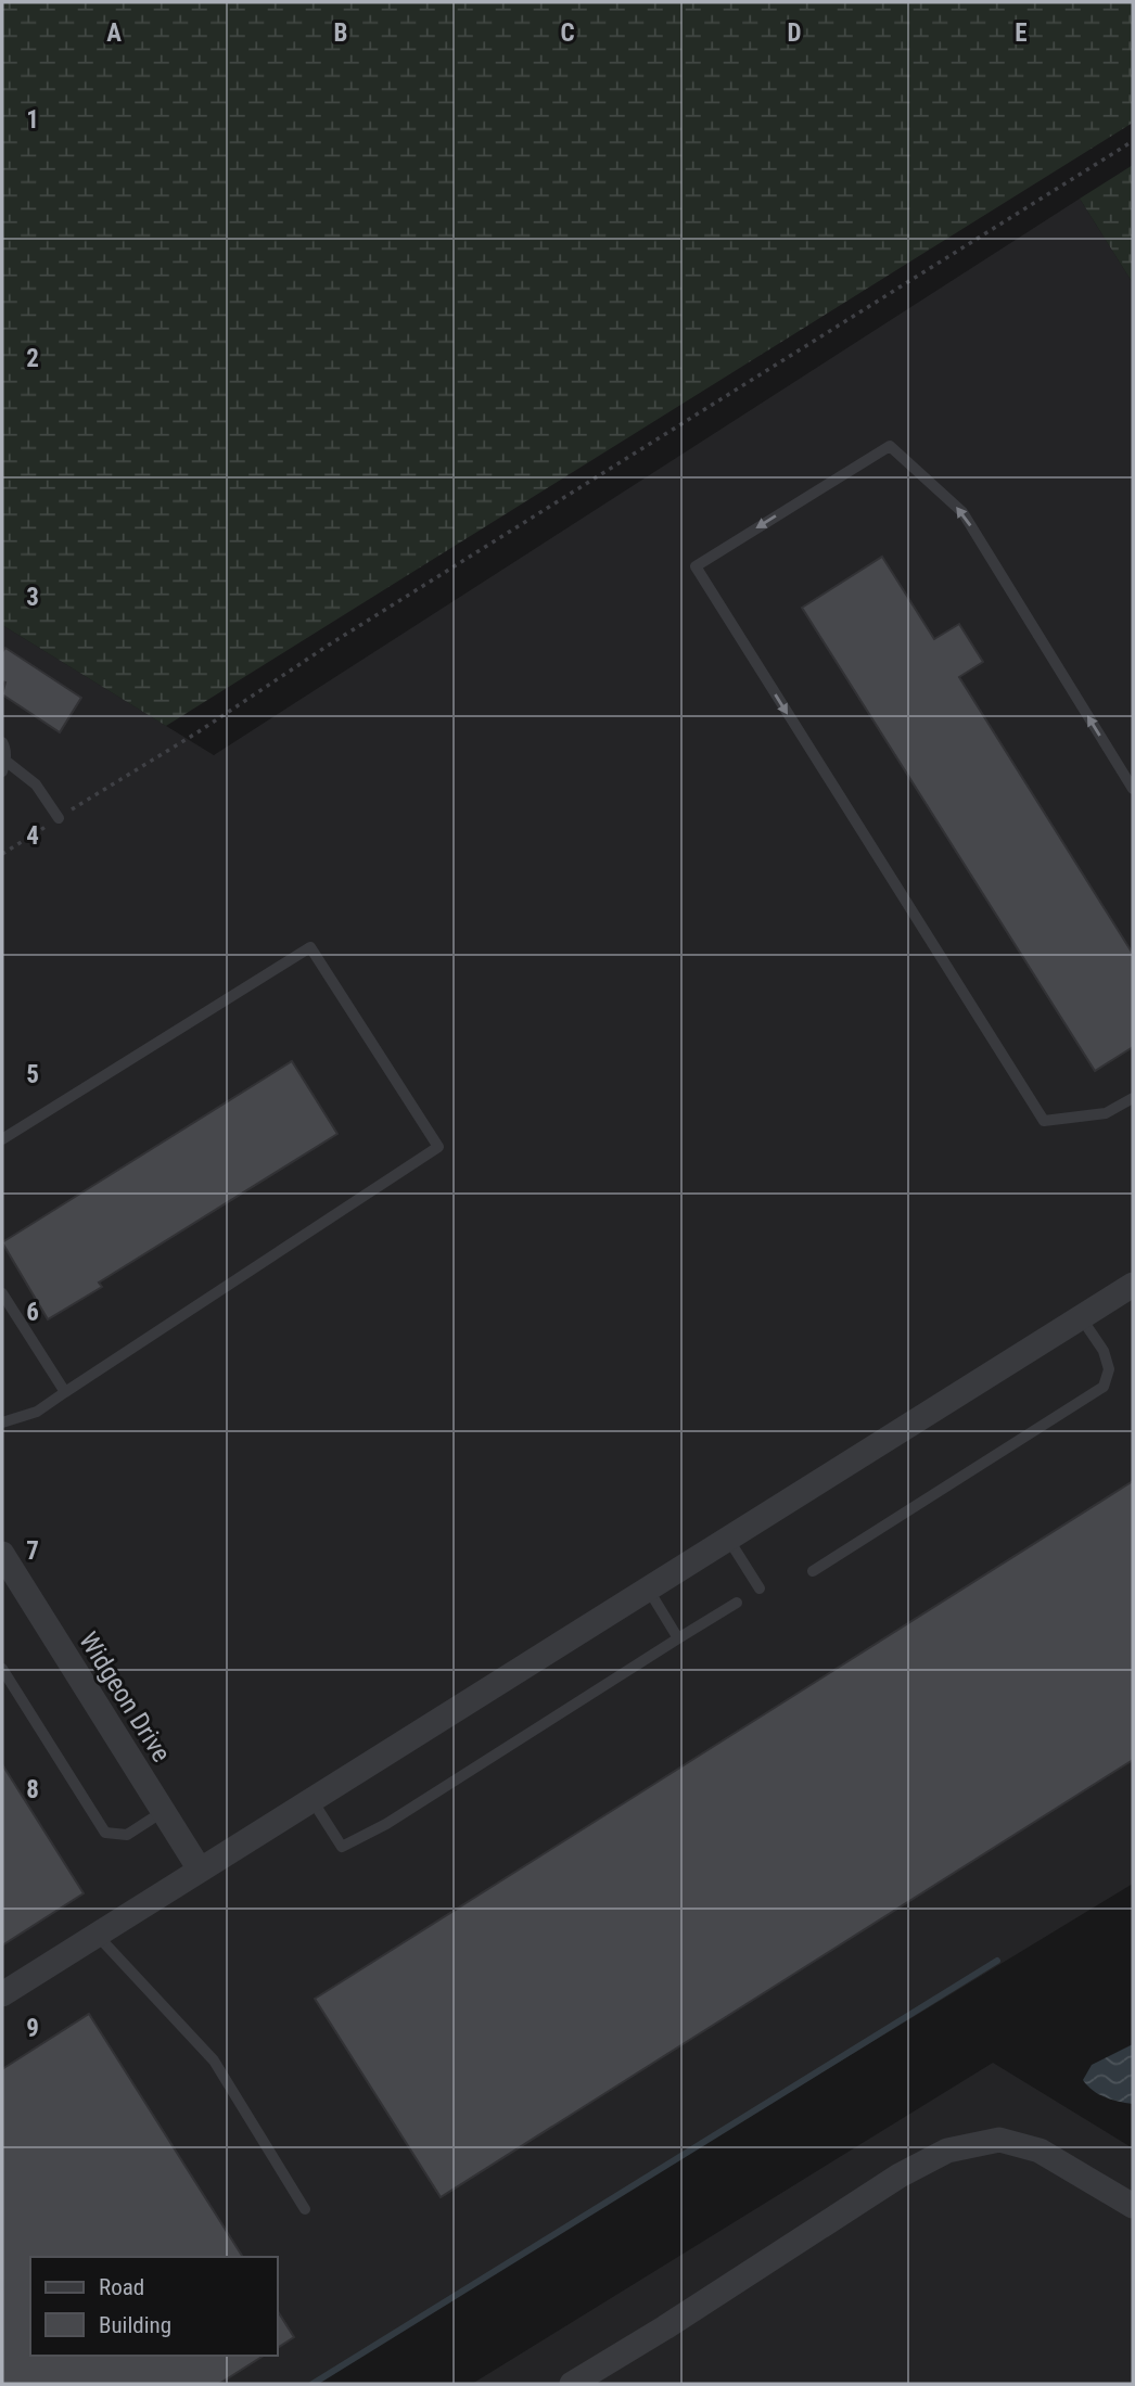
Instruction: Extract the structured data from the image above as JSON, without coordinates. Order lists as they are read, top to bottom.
{
  "streets": {
    "street": ["Widgeon Drive"]
  },
  "legend": ["Road", "Building"],
  "grid": {
    "columns": [
      "A",
      "B",
      "C",
      "D",
      "E"
    ],
    "rows": [
      "1",
      "2",
      "3",
      "4",
      "5",
      "6",
      "7",
      "8",
      "9"
    ]
  }
}
